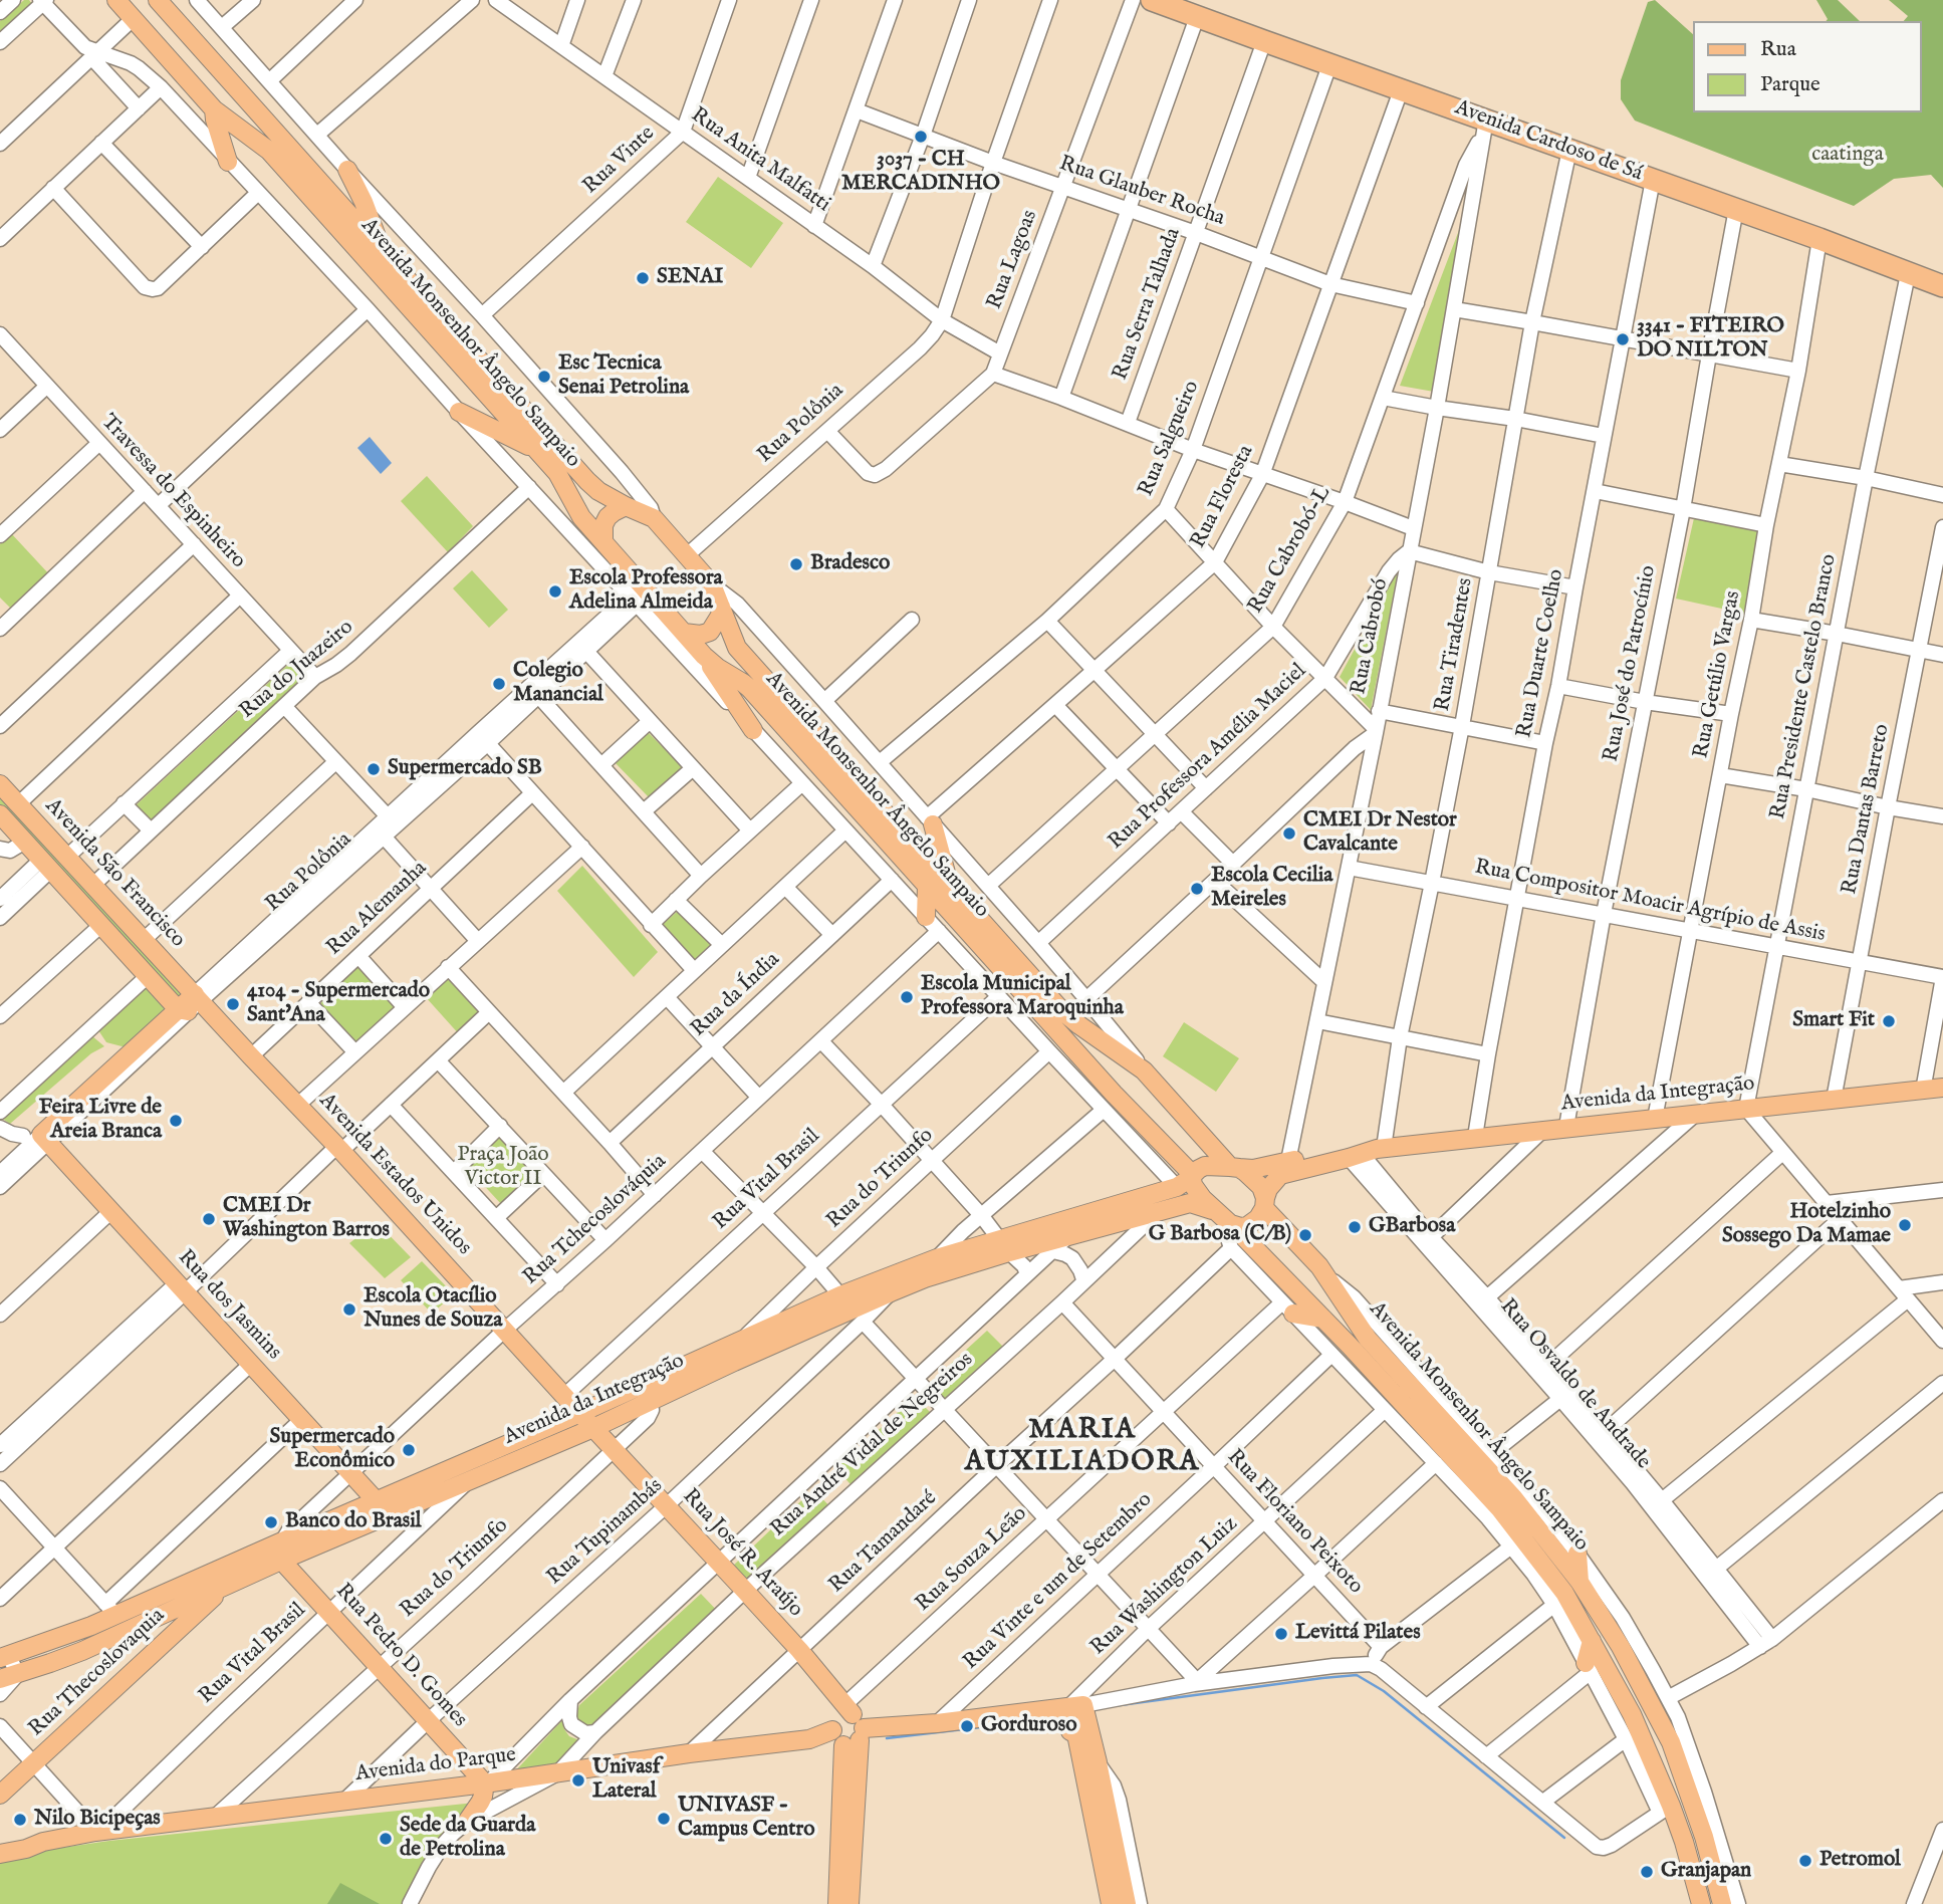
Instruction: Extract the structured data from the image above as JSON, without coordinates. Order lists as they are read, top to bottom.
{
  "streets": {
    "highway": ["Avenida Cardoso de Sá"],
    "main road": [
      "Avenida Monsenhor Ângelo Sampaio",
      "Rua Polônia",
      "Avenida São Francisco",
      "Avenida da Integração",
      "Avenida Estados Unidos",
      "Rua dos Jasmins",
      "Rua José R. Araújo",
      "Rua Pedro D. Gomes",
      "Rua Thecoslovaquia",
      "Avenida do Parque"
    ],
    "street": [
      "Rua Vinte",
      "Rua Anita Malfatti",
      "Rua Glauber Rocha",
      "Rua Lagoas",
      "Rua Serra Talhada",
      "Rua Salgueiro",
      "Travessa do Espinheiro",
      "Rua Floresta",
      "Rua Cabrobó-L",
      "Rua Cabrobó",
      "Rua Tiradentes",
      "Rua Duarte Coelho",
      "Rua José do Patrocínio",
      "Rua do Juazeiro",
      "Rua Getúlio Vargas",
      "Rua Presidente Castelo Branco",
      "Rua Professora Amélia Maciel",
      "Rua Dantas Barreto",
      "Rua Compositor Moacir Agrípio de Assis",
      "Rua Alemanha",
      "Rua da Índia",
      "Rua do Triunfo",
      "Rua Vital Brasil",
      "Rua Tchecoslováquia",
      "Rua Osvaldo de Andrade",
      "Rua André Vidal de Negreiros",
      "Rua Floriano Peixoto",
      "Rua Tupinambás",
      "Rua Tamandaré",
      "Rua Souza Leão",
      "Rua Vinte e um de Setembro",
      "Rua Washington Luiz"
    ]
  },
  "crossings": [
    ["Avenida Cardoso de Sá", "Rua Serra Talhada"],
    ["Avenida Cardoso de Sá", "Rua Salgueiro"],
    ["Avenida Cardoso de Sá", "Rua Floresta"],
    ["Avenida Cardoso de Sá", "Rua Cabrobó-L"],
    ["Avenida Cardoso de Sá", "Rua Cabrobó"],
    ["Avenida Cardoso de Sá", "Rua Tiradentes"],
    ["Avenida Cardoso de Sá", "Rua Duarte Coelho"],
    ["Avenida Cardoso de Sá", "Rua José do Patrocínio"],
    ["Avenida Cardoso de Sá", "Rua Getúlio Vargas"],
    ["Avenida Cardoso de Sá", "Rua Presidente Castelo Branco"],
    ["Rua Vinte", "Rua Anita Malfatti"],
    ["Rua Vinte", "Avenida Monsenhor Ângelo Sampaio"],
    ["Rua Anita Malfatti", "Rua Lagoas"],
    ["Rua Anita Malfatti", "Rua Polônia"],
    ["Rua Glauber Rocha", "Rua Lagoas"],
    ["Rua Glauber Rocha", "Rua Serra Talhada"],
    ["Rua Glauber Rocha", "Rua Salgueiro"],
    ["Rua Glauber Rocha", "Rua Floresta"],
    ["Rua Glauber Rocha", "Rua Cabrobó-L"],
    ["Rua Lagoas", "Rua Polônia"],
    ["Avenida Monsenhor Ângelo Sampaio", "Rua Polônia"],
    ["Avenida Monsenhor Ângelo Sampaio", "Rua Salgueiro"],
    ["Avenida Monsenhor Ângelo Sampaio", "Rua Floresta"],
    ["Avenida Monsenhor Ângelo Sampaio", "Rua Cabrobó-L"],
    ["Avenida Monsenhor Ângelo Sampaio", "Rua do Juazeiro"],
    ["Avenida Monsenhor Ângelo Sampaio", "Rua Professora Amélia Maciel"],
    ["Avenida Monsenhor Ângelo Sampaio", "Rua da Índia"],
    ["Avenida Monsenhor Ângelo Sampaio", "Avenida da Integração"],
    ["Avenida Monsenhor Ângelo Sampaio", "Rua do Triunfo"],
    ["Avenida Monsenhor Ângelo Sampaio", "Rua Vital Brasil"],
    ["Avenida Monsenhor Ângelo Sampaio", "Rua Tchecoslováquia"],
    ["Avenida Monsenhor Ângelo Sampaio", "Rua Tamandaré"],
    ["Avenida Monsenhor Ângelo Sampaio", "Rua Souza Leão"],
    ["Avenida Monsenhor Ângelo Sampaio", "Rua Vinte e um de Setembro"],
    ["Avenida Monsenhor Ângelo Sampaio", "Rua Washington Luiz"],
    ["Rua Polônia", "Avenida São Francisco"],
    ["Rua Polônia", "Avenida Estados Unidos"],
    ["Rua Polônia", "Rua dos Jasmins"],
    ["Travessa do Espinheiro", "Rua do Juazeiro"],
    ["Rua Cabrobó-L", "Rua Cabrobó"],
    ["Rua Cabrobó", "Rua Professora Amélia Maciel"],
    ["Rua Cabrobó", "Rua Compositor Moacir Agrípio de Assis"],
    ["Rua Cabrobó", "Avenida da Integração"],
    ["Rua Tiradentes", "Rua Compositor Moacir Agrípio de Assis"],
    ["Rua Tiradentes", "Avenida da Integração"],
    ["Rua Tiradentes", "Rua Osvaldo de Andrade"],
    ["Rua Duarte Coelho", "Rua Compositor Moacir Agrípio de Assis"],
    ["Rua Duarte Coelho", "Avenida da Integração"],
    ["Rua José do Patrocínio", "Rua Compositor Moacir Agrípio de Assis"],
    ["Rua José do Patrocínio", "Avenida da Integração"],
    ["Rua do Juazeiro", "Avenida São Francisco"],
    ["Rua Getúlio Vargas", "Rua Compositor Moacir Agrípio de Assis"],
    ["Rua Getúlio Vargas", "Avenida da Integração"],
    ["Rua Presidente Castelo Branco", "Rua Compositor Moacir Agrípio de Assis"],
    ["Rua Presidente Castelo Branco", "Avenida da Integração"],
    ["Rua Dantas Barreto", "Rua Compositor Moacir Agrípio de Assis"],
    ["Rua Dantas Barreto", "Avenida da Integração"],
    ["Avenida São Francisco", "Avenida Estados Unidos"],
    ["Rua Alemanha", "Avenida Estados Unidos"],
    ["Avenida da Integração", "Avenida Estados Unidos"],
    ["Avenida da Integração", "Rua do Triunfo"],
    ["Avenida da Integração", "Rua Vital Brasil"],
    ["Avenida da Integração", "Rua Tchecoslováquia"],
    ["Avenida da Integração", "Rua dos Jasmins"],
    ["Avenida da Integração", "Rua Osvaldo de Andrade"],
    ["Avenida da Integração", "Rua André Vidal de Negreiros"],
    ["Avenida da Integração", "Rua Tupinambás"],
    ["Avenida da Integração", "Rua José R. Araújo"],
    ["Avenida da Integração", "Rua Pedro D. Gomes"],
    ["Avenida da Integração", "Rua Thecoslovaquia"],
    ["Avenida Estados Unidos", "Rua Vital Brasil"],
    ["Avenida Estados Unidos", "Rua Tchecoslováquia"],
    ["Avenida Estados Unidos", "Rua José R. Araújo"],
    ["Rua do Triunfo", "Rua José R. Araújo"],
    ["Rua do Triunfo", "Rua Pedro D. Gomes"],
    ["Rua do Triunfo", "Avenida do Parque"],
    ["Rua Vital Brasil", "Rua Pedro D. Gomes"],
    ["Rua Vital Brasil", "Avenida do Parque"],
    ["Rua Tchecoslováquia", "Rua dos Jasmins"],
    ["Rua Tchecoslováquia", "Rua Pedro D. Gomes"],
    ["Rua André Vidal de Negreiros", "Rua Floriano Peixoto"],
    ["Rua André Vidal de Negreiros", "Rua José R. Araújo"],
    ["Rua André Vidal de Negreiros", "Rua Pedro D. Gomes"],
    ["Rua André Vidal de Negreiros", "Avenida do Parque"],
    ["Rua Floriano Peixoto", "Rua Tamandaré"],
    ["Rua Floriano Peixoto", "Rua Souza Leão"],
    ["Rua Floriano Peixoto", "Rua Vinte e um de Setembro"],
    ["Rua Floriano Peixoto", "Rua Washington Luiz"],
    ["Rua Tupinambás", "Rua José R. Araújo"],
    ["Rua Tupinambás", "Rua Pedro D. Gomes"],
    ["Rua Tupinambás", "Avenida do Parque"],
    ["Rua Tamandaré", "Rua José R. Araújo"],
    ["Rua Tamandaré", "Avenida do Parque"],
    ["Rua José R. Araújo", "Rua Souza Leão"],
    ["Rua José R. Araújo", "Avenida do Parque"],
    ["Rua Souza Leão", "Avenida do Parque"],
    ["Rua Pedro D. Gomes", "Avenida do Parque"]
  ],
  "districts": ["MARIA AUXILIADORA"],
  "parks": ["caatinga", "Praça João Victor II"],
  "places": [
    "3037 - CH MERCADINHO",
    "SENAI",
    "3341 - FITEIRO DO NILTON",
    "Esc Tecnica Senai Petrolina",
    "Bradesco",
    "Escola Professora Adelina Almeida",
    "Colegio Manancial",
    "Supermercado SB",
    "CMEI Dr Nestor Cavalcante",
    "Escola Cecilia Meireles",
    "Escola Municipal Professora Maroquinha",
    "4104 - Supermercado Sant'Ana",
    "Smart Fit",
    "Feira Livre de Areia Branca",
    "CMEI Dr Washington Barros",
    "Hotelzinho Sossego Da Mamae",
    "GBarbosa",
    "G Barbosa (C/B)",
    "Escola Otacílio Nunes de Souza",
    "Supermercado Econômico",
    "Banco do Brasil",
    "Levittá Pilates",
    "Gorduroso",
    "Univasf Lateral",
    "UNIVASF - Campus Centro",
    "Nilo Bicipeças",
    "Sede da Guarda de Petrolina",
    "Petromol",
    "Granjapan"
  ],
  "legend": ["Rua", "Parque"]
}
